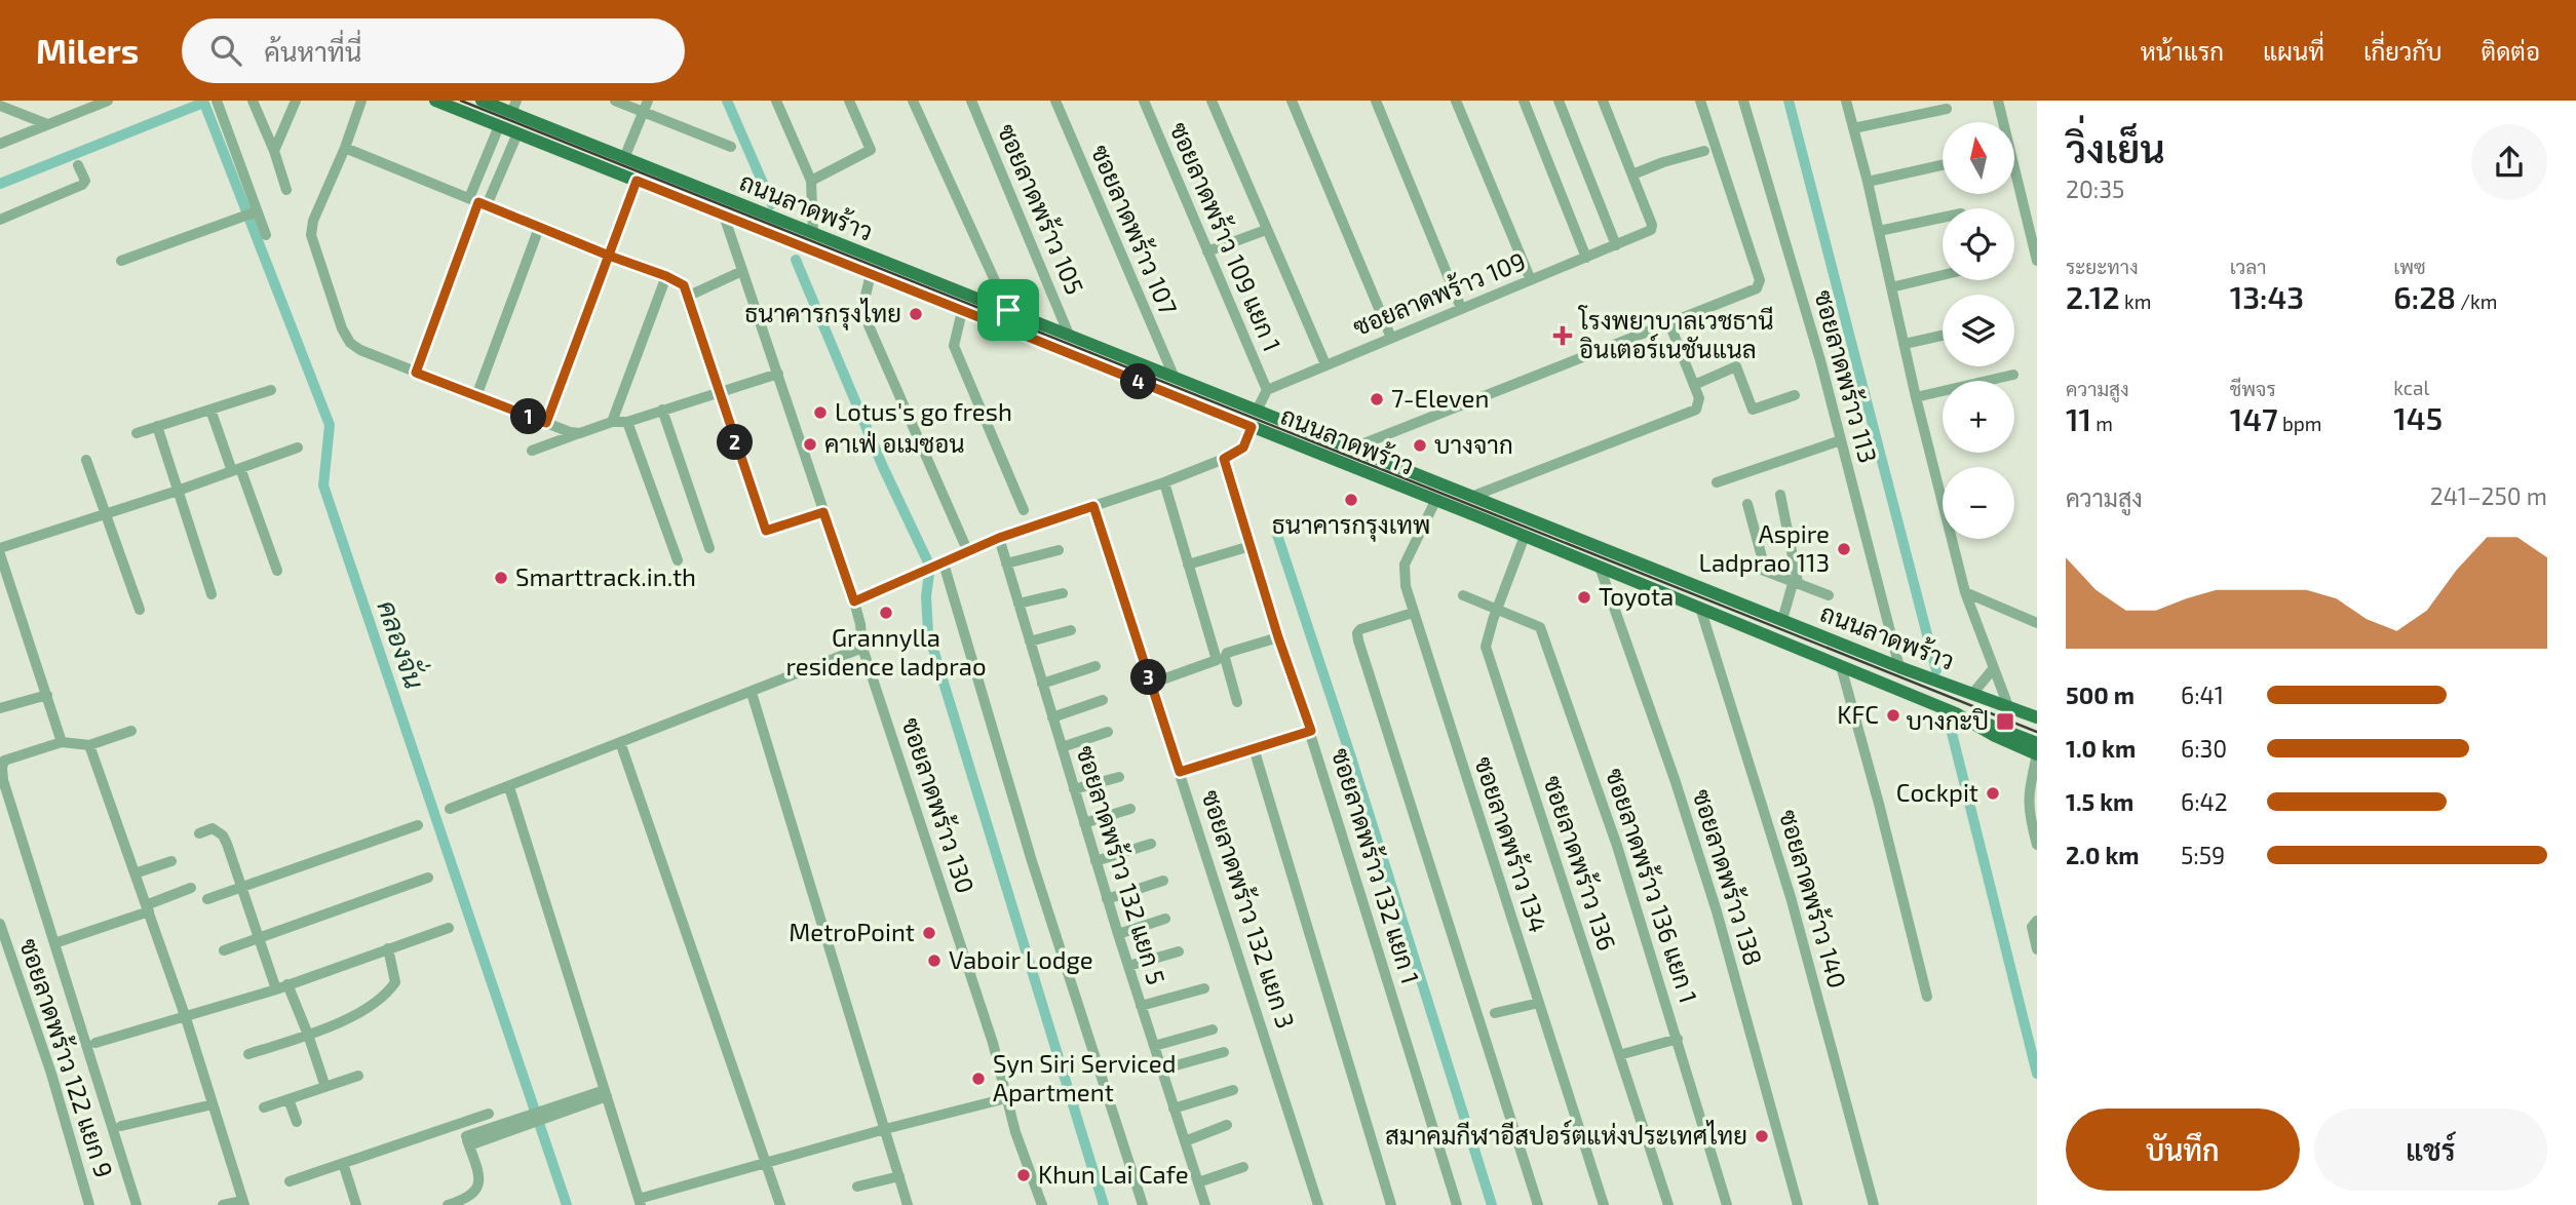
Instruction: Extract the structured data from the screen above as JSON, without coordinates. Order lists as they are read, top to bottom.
{
  "streets": {
    "main road": ["ถนนลาดพร้าว"],
    "street": [
      "ซอยลาดพร้าว 105",
      "ซอยลาดพร้าว 107",
      "ซอยลาดพร้าว 109 แยก 1",
      "ซอยลาดพร้าว 109",
      "ซอยลาดพร้าว 113",
      "ซอยลาดพร้าว 130",
      "ซอยลาดพร้าว 134",
      "ซอยลาดพร้าว 136",
      "ซอยลาดพร้าว 132 แยก 5",
      "ซอยลาดพร้าว 132 แยก 1",
      "ซอยลาดพร้าว 138",
      "ซอยลาดพร้าว 136 แยก 1",
      "ซอยลาดพร้าว 140",
      "ซอยลาดพร้าว 132 แยก 3",
      "ซอยลาดพร้าว 122 แยก 9"
    ]
  },
  "crossings": [
    ["ถนนลาดพร้าว", "ซอยลาดพร้าว 105"],
    ["ถนนลาดพร้าว", "ซอยลาดพร้าว 107"],
    ["ถนนลาดพร้าว", "ซอยลาดพร้าว 113"],
    ["ถนนลาดพร้าว", "ซอยลาดพร้าว 130"],
    ["ถนนลาดพร้าว", "ซอยลาดพร้าว 134"],
    ["ถนนลาดพร้าว", "ซอยลาดพร้าว 136"],
    ["ถนนลาดพร้าว", "ซอยลาดพร้าว 138"],
    ["ถนนลาดพร้าว", "ซอยลาดพร้าว 140"],
    ["ซอยลาดพร้าว 109 แยก 1", "ซอยลาดพร้าว 109"],
    ["ซอยลาดพร้าว 136", "ซอยลาดพร้าว 136 แยก 1"]
  ],
  "water": ["คลองจั่น"],
  "places": {
    "other": [
      "ธนาคารกรุงไทย",
      "7-Eleven",
      "Lotus's go fresh",
      "คาเฟ่ อเมซอน",
      "บางจาก",
      "ธนาคารกรุงเทพ",
      "Aspire Ladprao 113",
      "Smarttrack.in.th",
      "Toyota",
      "Grannylla residence ladprao",
      "KFC",
      "Cockpit",
      "MetroPoint",
      "Vaboir Lodge",
      "Syn Siri Serviced Apartment",
      "สมาคมกีฬาอีสปอร์ตแห่งประเทศไทย",
      "Khun Lai Cafe"
    ],
    "health": ["โรงพยาบาลเวชธานี อินเตอร์เนชันแนล"],
    "transit": ["บางกะปิ"]
  },
  "north": "top",
  "page": {
    "header": "Milers",
    "search": "ค้นหาที่นี่",
    "nav": [
      "หน้าแรก",
      "แผนที่",
      "เกี่ยวกับ",
      "ติดต่อ"
    ],
    "heading": ["วิ่งเย็น", "20:35"],
    "map_buttons": ["+", "−"],
    "stats": [
      ["ระยะทาง", "2.12 km"],
      ["เวลา", "13:43"],
      ["เพซ", "6:28 /km"],
      ["ความสูง", "11 m"],
      ["ชีพจร", "147 bpm"],
      ["kcal", "145"]
    ],
    "pins": [
      "4",
      "1",
      "2",
      "3"
    ],
    "chart": ["ความสูง", "241–250 m"],
    "list": [
      {
        "name": "500 m",
        "note": "6:41"
      },
      {
        "name": "1.0 km",
        "note": "6:30"
      },
      {
        "name": "1.5 km",
        "note": "6:42"
      },
      {
        "name": "2.0 km",
        "note": "5:59"
      }
    ],
    "buttons": ["บันทึก", "แชร์"]
  }
}
